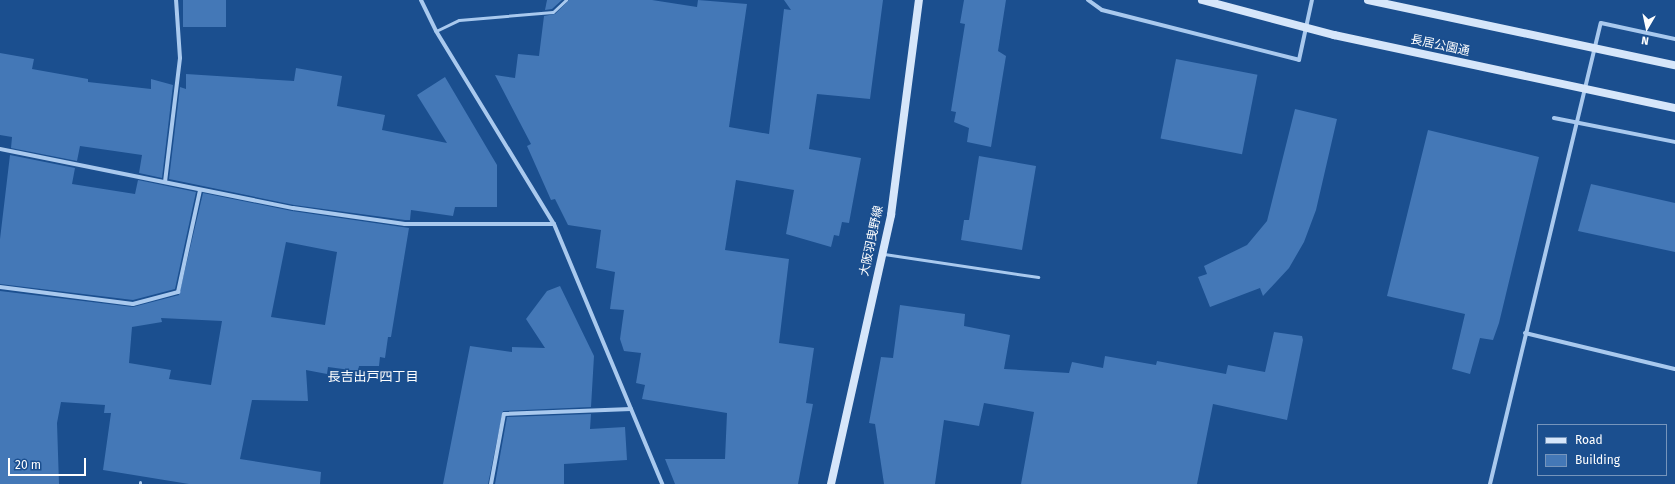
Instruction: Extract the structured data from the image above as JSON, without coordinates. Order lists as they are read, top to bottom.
{
  "streets": {
    "main road": ["長居公園通", "大阪羽曳野線"]
  },
  "districts": ["長吉出戸四丁目"],
  "legend": ["Road", "Building"],
  "scale_bar": "20 m",
  "north": "bottom"
}
